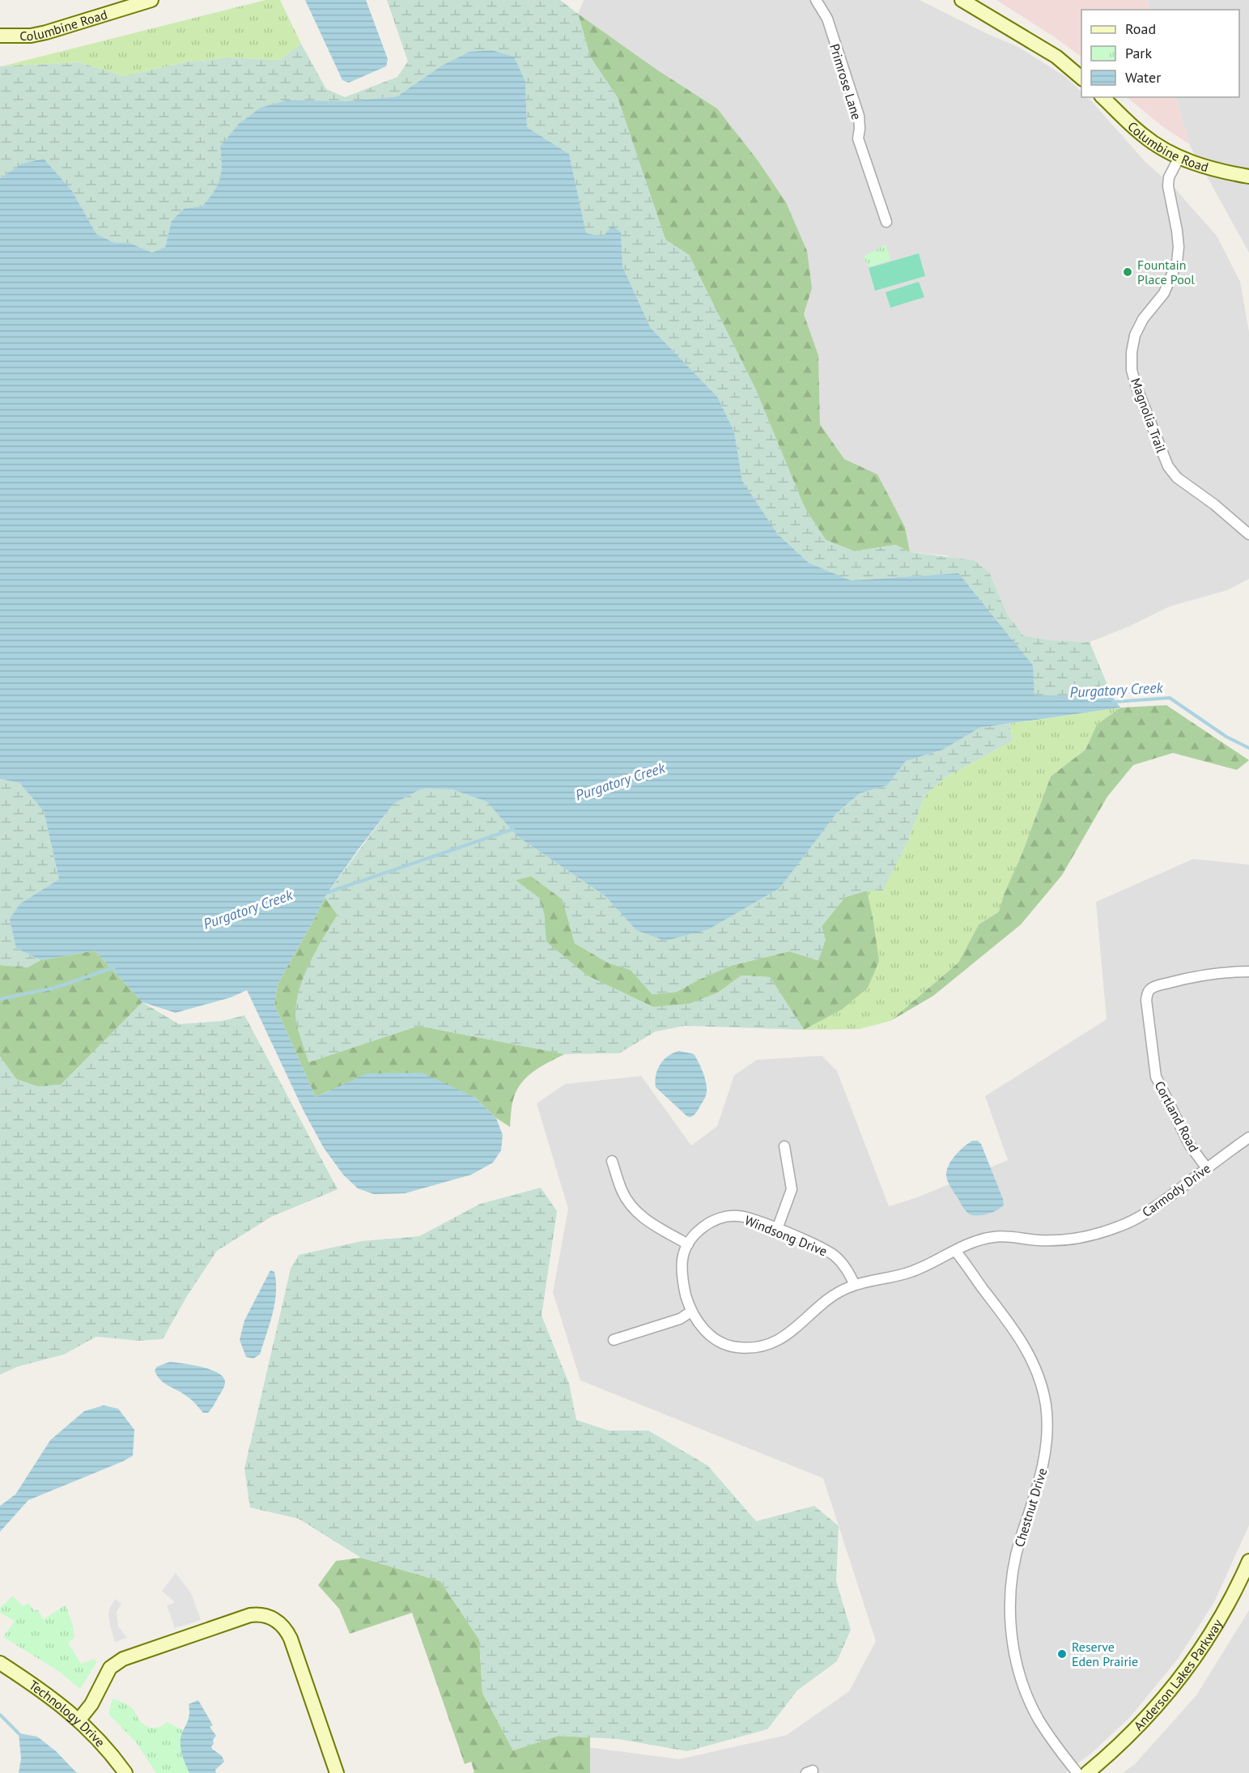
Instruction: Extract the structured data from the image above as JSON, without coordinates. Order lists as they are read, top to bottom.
{
  "streets": {
    "street": [
      "Columbine Road",
      "Primrose Lane",
      "Magnolia Trail",
      "Cortland Road",
      "Carmody Drive",
      "Windsong Drive",
      "Chestnut Drive",
      "Anderson Lakes Parkway",
      "Technology Drive"
    ]
  },
  "crossings": [
    ["Columbine Road", "Magnolia Trail"],
    ["Cortland Road", "Carmody Drive"],
    ["Carmody Drive", "Windsong Drive"],
    ["Carmody Drive", "Chestnut Drive"],
    ["Windsong Drive", "Chestnut Drive"]
  ],
  "water": ["Purgatory Creek"],
  "places": ["Fountain Place Pool", "Reserve Eden Prairie"],
  "legend": ["Road", "Park", "Water"]
}
